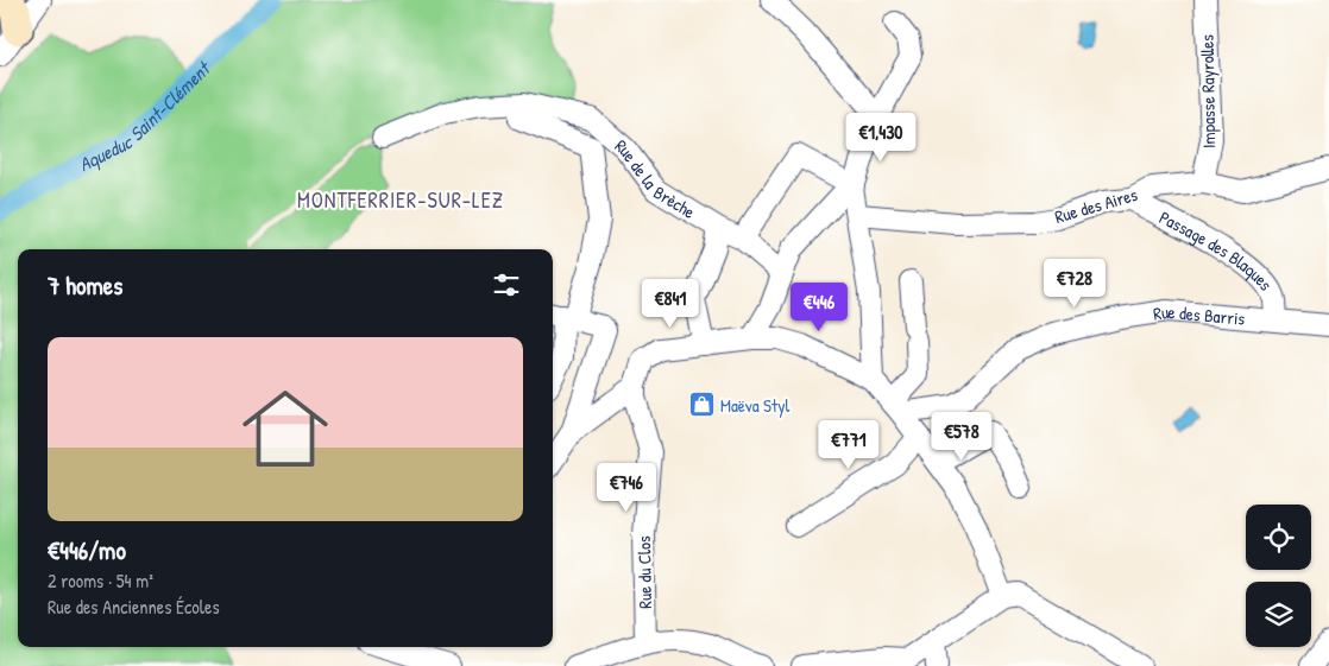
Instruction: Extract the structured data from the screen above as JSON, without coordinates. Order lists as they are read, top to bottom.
{
  "streets": {
    "street": [
      "Impasse Rayrolles",
      "Rue de la Brèche",
      "Rue des Aires",
      "Passage des Blaques",
      "Rue des Barris",
      "Rue du Clos"
    ]
  },
  "crossings": [
    ["Impasse Rayrolles", "Rue des Aires"],
    ["Rue des Aires", "Passage des Blaques"],
    ["Passage des Blaques", "Rue des Barris"]
  ],
  "districts": ["MONTFERRIER-SUR-LEZ"],
  "water": ["Aqueduc Saint-Clément"],
  "places": {
    "shop": ["Maëva Styl"]
  },
  "page": {
    "price": [
      "€1,430",
      "€728",
      "€841",
      "€446",
      "€578",
      "€771",
      "€746"
    ],
    "heading": "7 homes",
    "list": [
      {
        "name": "€446/mo",
        "note": "2 rooms · 54 m² · Rue des Anciennes Écoles"
      }
    ]
  }
}
